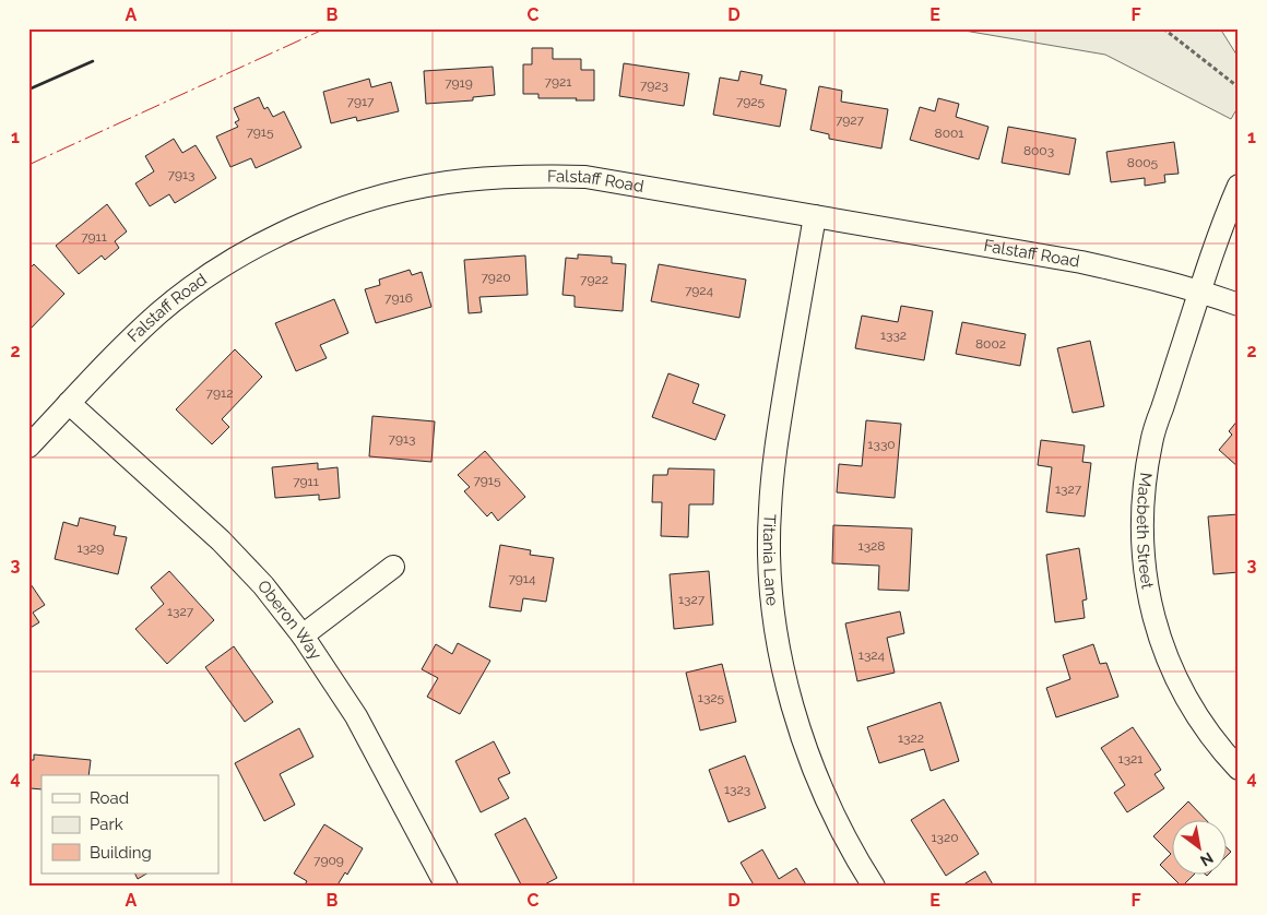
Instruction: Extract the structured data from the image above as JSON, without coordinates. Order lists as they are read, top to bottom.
{
  "streets": {
    "street": [
      "Falstaff Road",
      "Macbeth Street",
      "Titania Lane",
      "Oberon Way"
    ]
  },
  "crossings": [
    ["Falstaff Road", "Macbeth Street"],
    ["Falstaff Road", "Titania Lane"],
    ["Falstaff Road", "Oberon Way"]
  ],
  "house_numbers": [
    "7921",
    "7919",
    "7923",
    "7917",
    "7925",
    "7927",
    "7915",
    "8001",
    "8003",
    "8005",
    "7913",
    "7911",
    "7920",
    "7922",
    "7924",
    "7916",
    "1332",
    "8002",
    "7912",
    "7913",
    "1330",
    "7915",
    "7911",
    "1327",
    "1328",
    "1329",
    "7914",
    "1327",
    "1327",
    "1324",
    "1325",
    "1322",
    "1321",
    "1323",
    "1320",
    "7909"
  ],
  "legend": ["Road", "Park", "Building"],
  "north": "bottom right",
  "grid": {
    "columns": [
      "A",
      "B",
      "C",
      "D",
      "E",
      "F"
    ],
    "rows": [
      "1",
      "2",
      "3",
      "4"
    ]
  }
}
